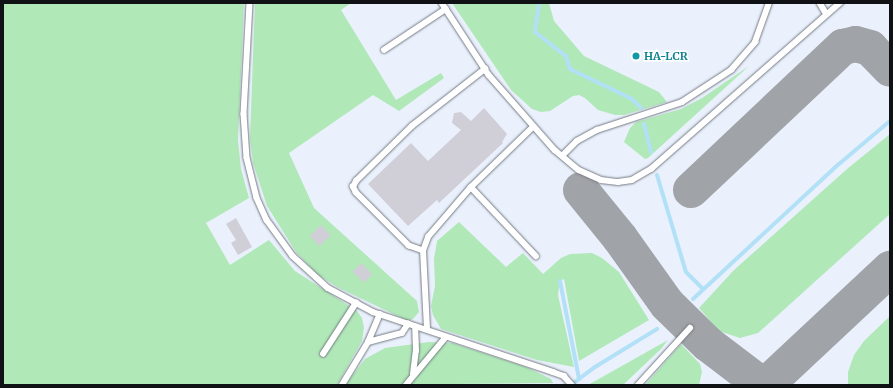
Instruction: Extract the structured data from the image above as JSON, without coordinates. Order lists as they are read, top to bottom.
{
  "places": ["HA-LCR"]
}
